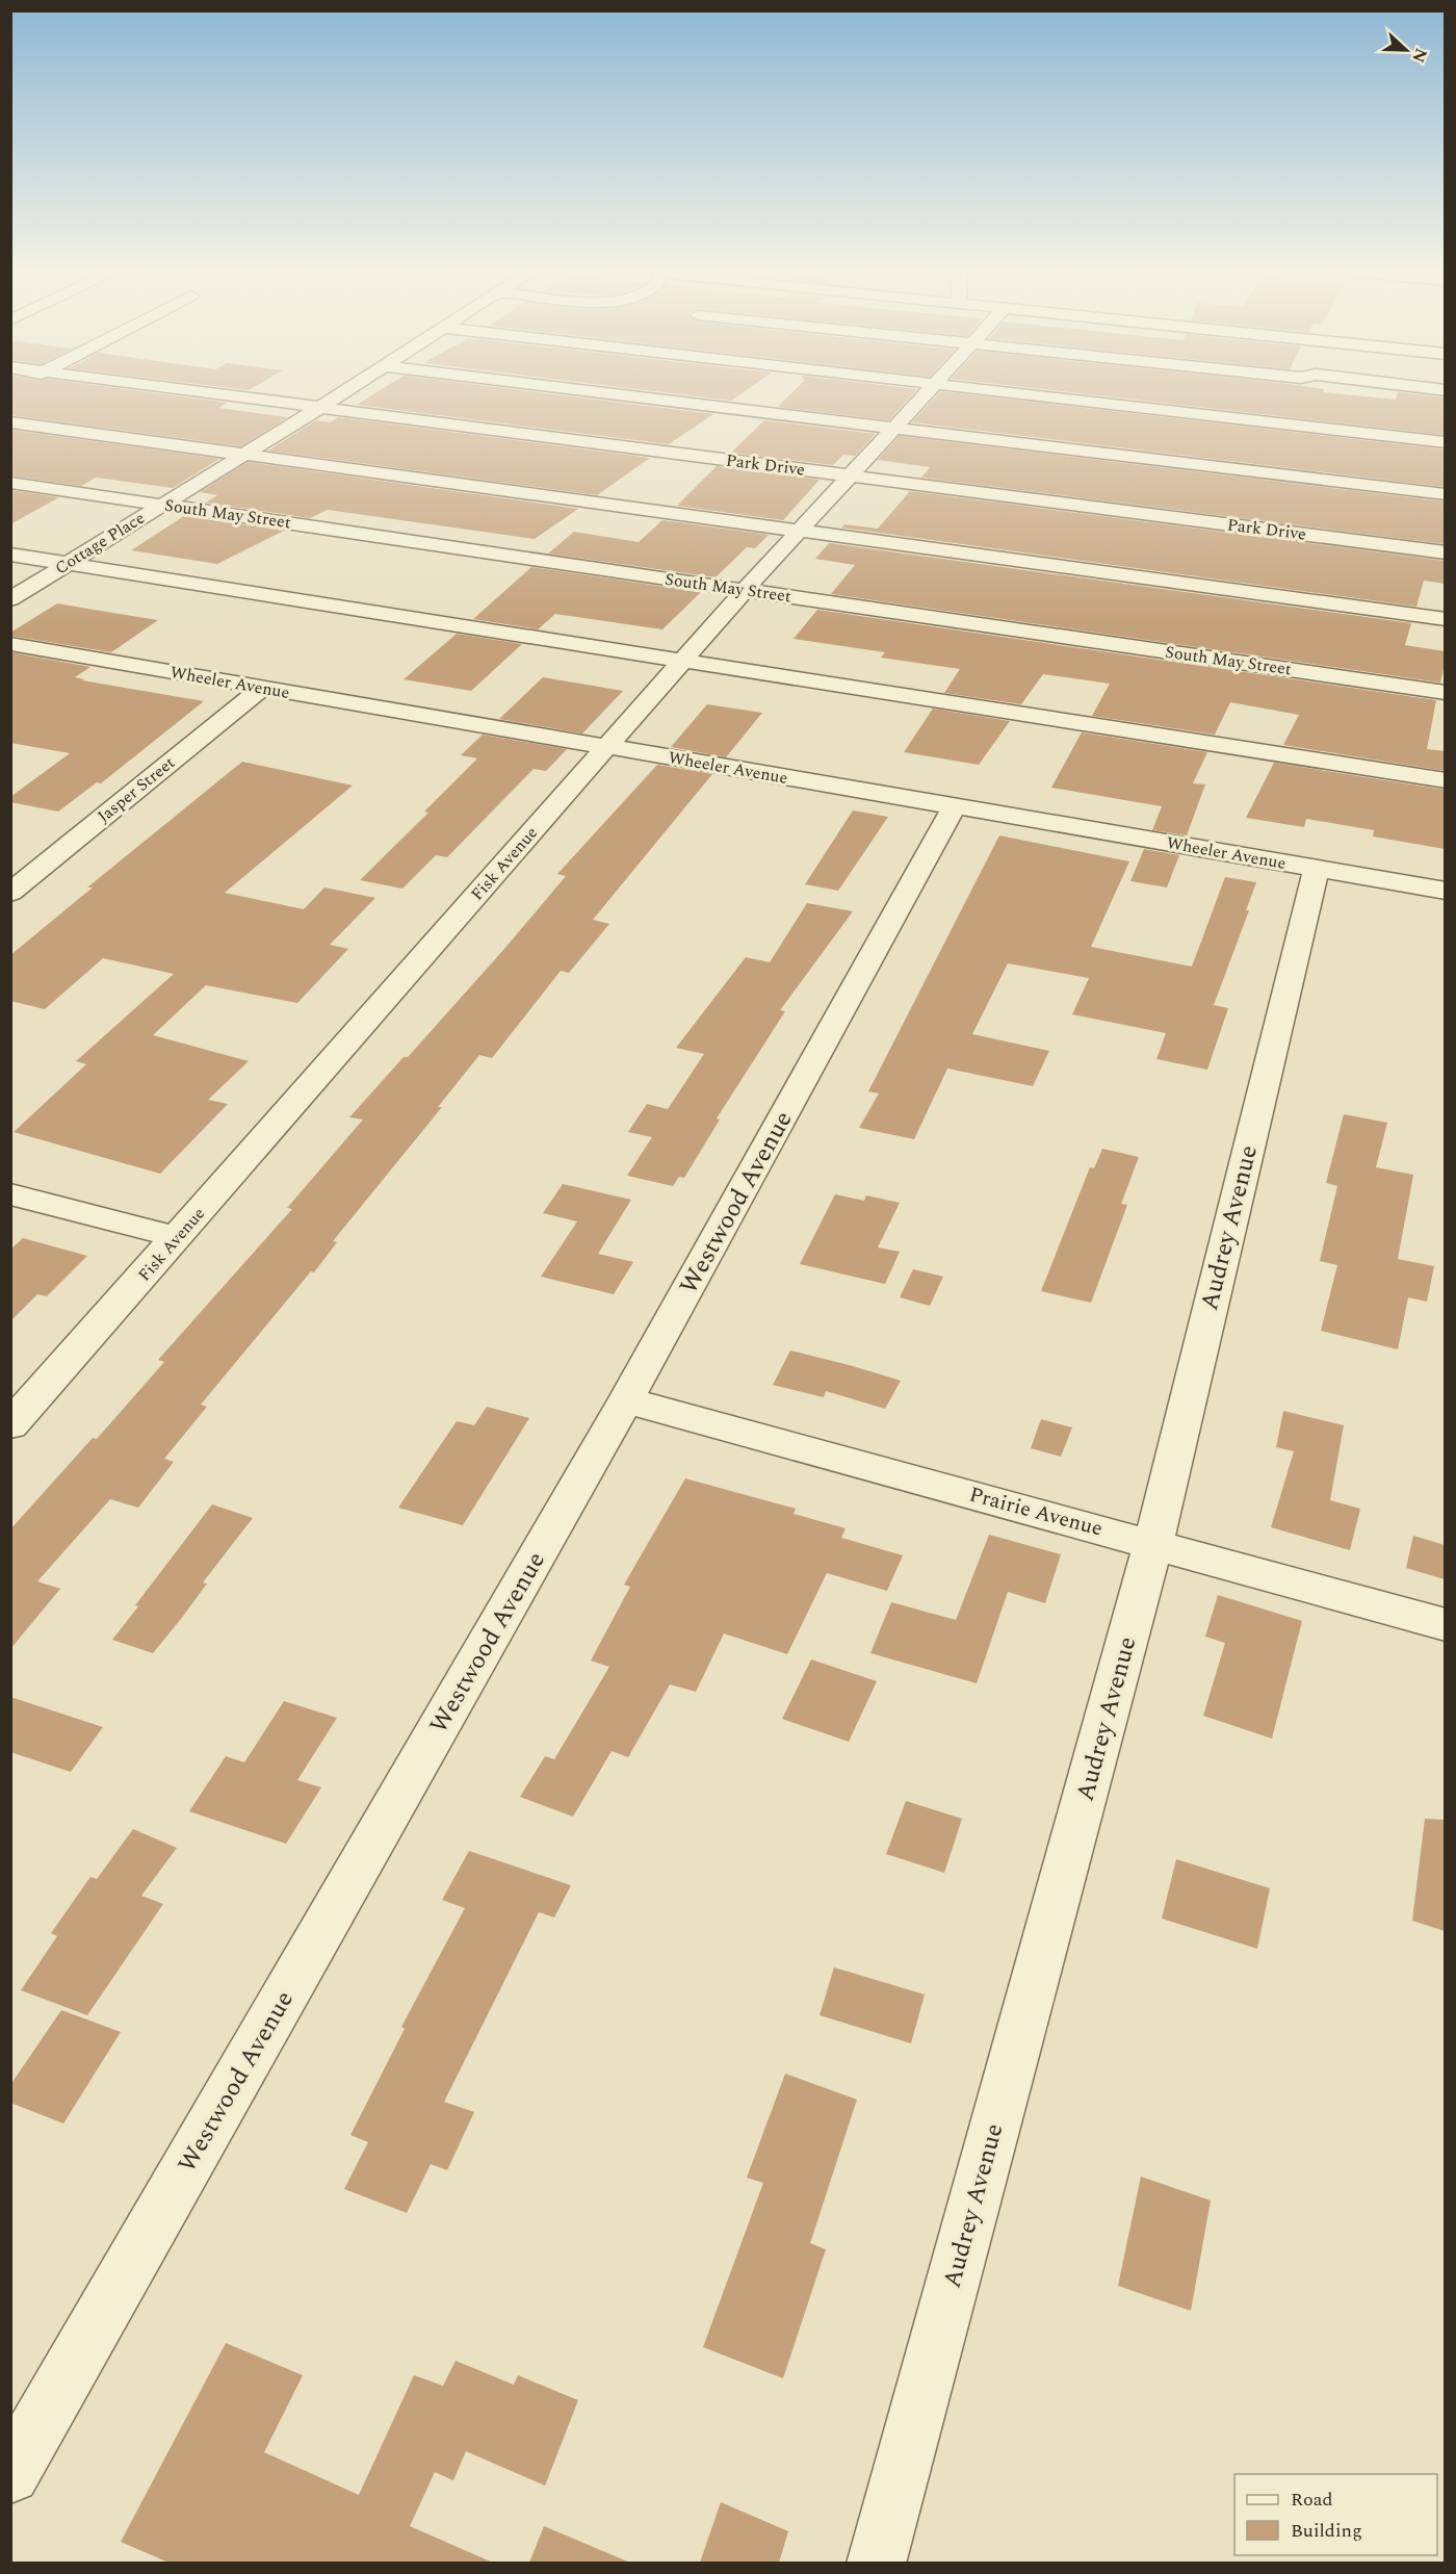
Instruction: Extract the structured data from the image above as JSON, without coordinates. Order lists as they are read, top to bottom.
{
  "streets": {
    "street": [
      "Park Drive",
      "South May Street",
      "Cottage Place",
      "Wheeler Avenue",
      "Jasper Street",
      "Fisk Avenue",
      "Westwood Avenue",
      "Audrey Avenue",
      "Prairie Avenue"
    ]
  },
  "crossings": [
    ["Park Drive", "Cottage Place"],
    ["Park Drive", "Fisk Avenue"],
    ["South May Street", "Cottage Place"],
    ["South May Street", "Fisk Avenue"],
    ["Wheeler Avenue", "Jasper Street"],
    ["Wheeler Avenue", "Fisk Avenue"],
    ["Wheeler Avenue", "Westwood Avenue"],
    ["Wheeler Avenue", "Audrey Avenue"],
    ["Westwood Avenue", "Prairie Avenue"],
    ["Audrey Avenue", "Prairie Avenue"]
  ],
  "legend": ["Road", "Building"],
  "north": "right"
}
